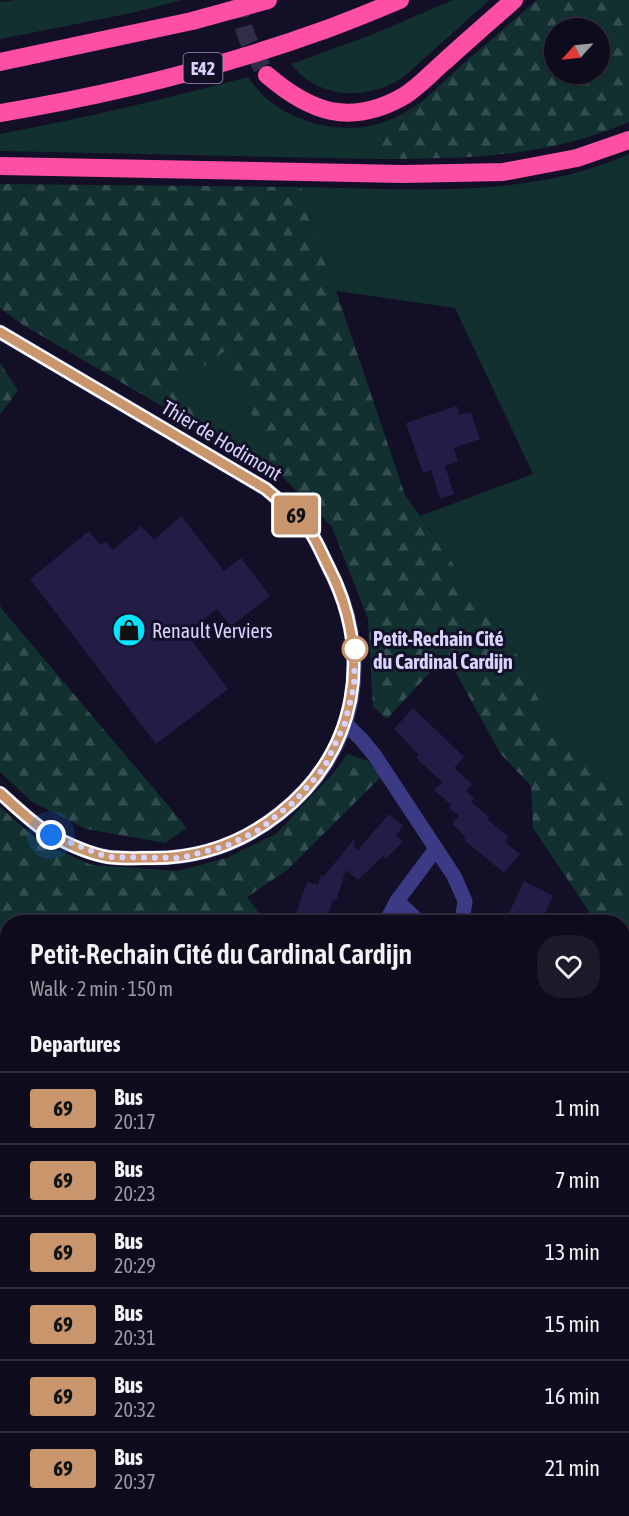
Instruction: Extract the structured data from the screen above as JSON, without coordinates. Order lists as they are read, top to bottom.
{
  "streets": {
    "highway": ["E42"],
    "street": ["Thier de Hodimont"]
  },
  "places": {
    "shop": ["Renault Verviers"],
    "other": ["Petit-Rechain Cité du Cardinal Cardijn"]
  },
  "lines": ["bus line 69"],
  "north": "bottom left",
  "page": {
    "on_map": "69",
    "heading": [
      ["Petit-Rechain Cité du Cardinal Cardijn", "Walk · 2 min · 150 m"],
      "Departures"
    ],
    "list": [
      {
        "mark": "69",
        "name": "Bus",
        "note": "20:17",
        "value": "1 min"
      },
      {
        "mark": "69",
        "name": "Bus",
        "note": "20:23",
        "value": "7 min"
      },
      {
        "mark": "69",
        "name": "Bus",
        "note": "20:29",
        "value": "13 min"
      },
      {
        "mark": "69",
        "name": "Bus",
        "note": "20:31",
        "value": "15 min"
      },
      {
        "mark": "69",
        "name": "Bus",
        "note": "20:32",
        "value": "16 min"
      },
      {
        "mark": "69",
        "name": "Bus",
        "note": "20:37",
        "value": "21 min"
      }
    ]
  }
}
